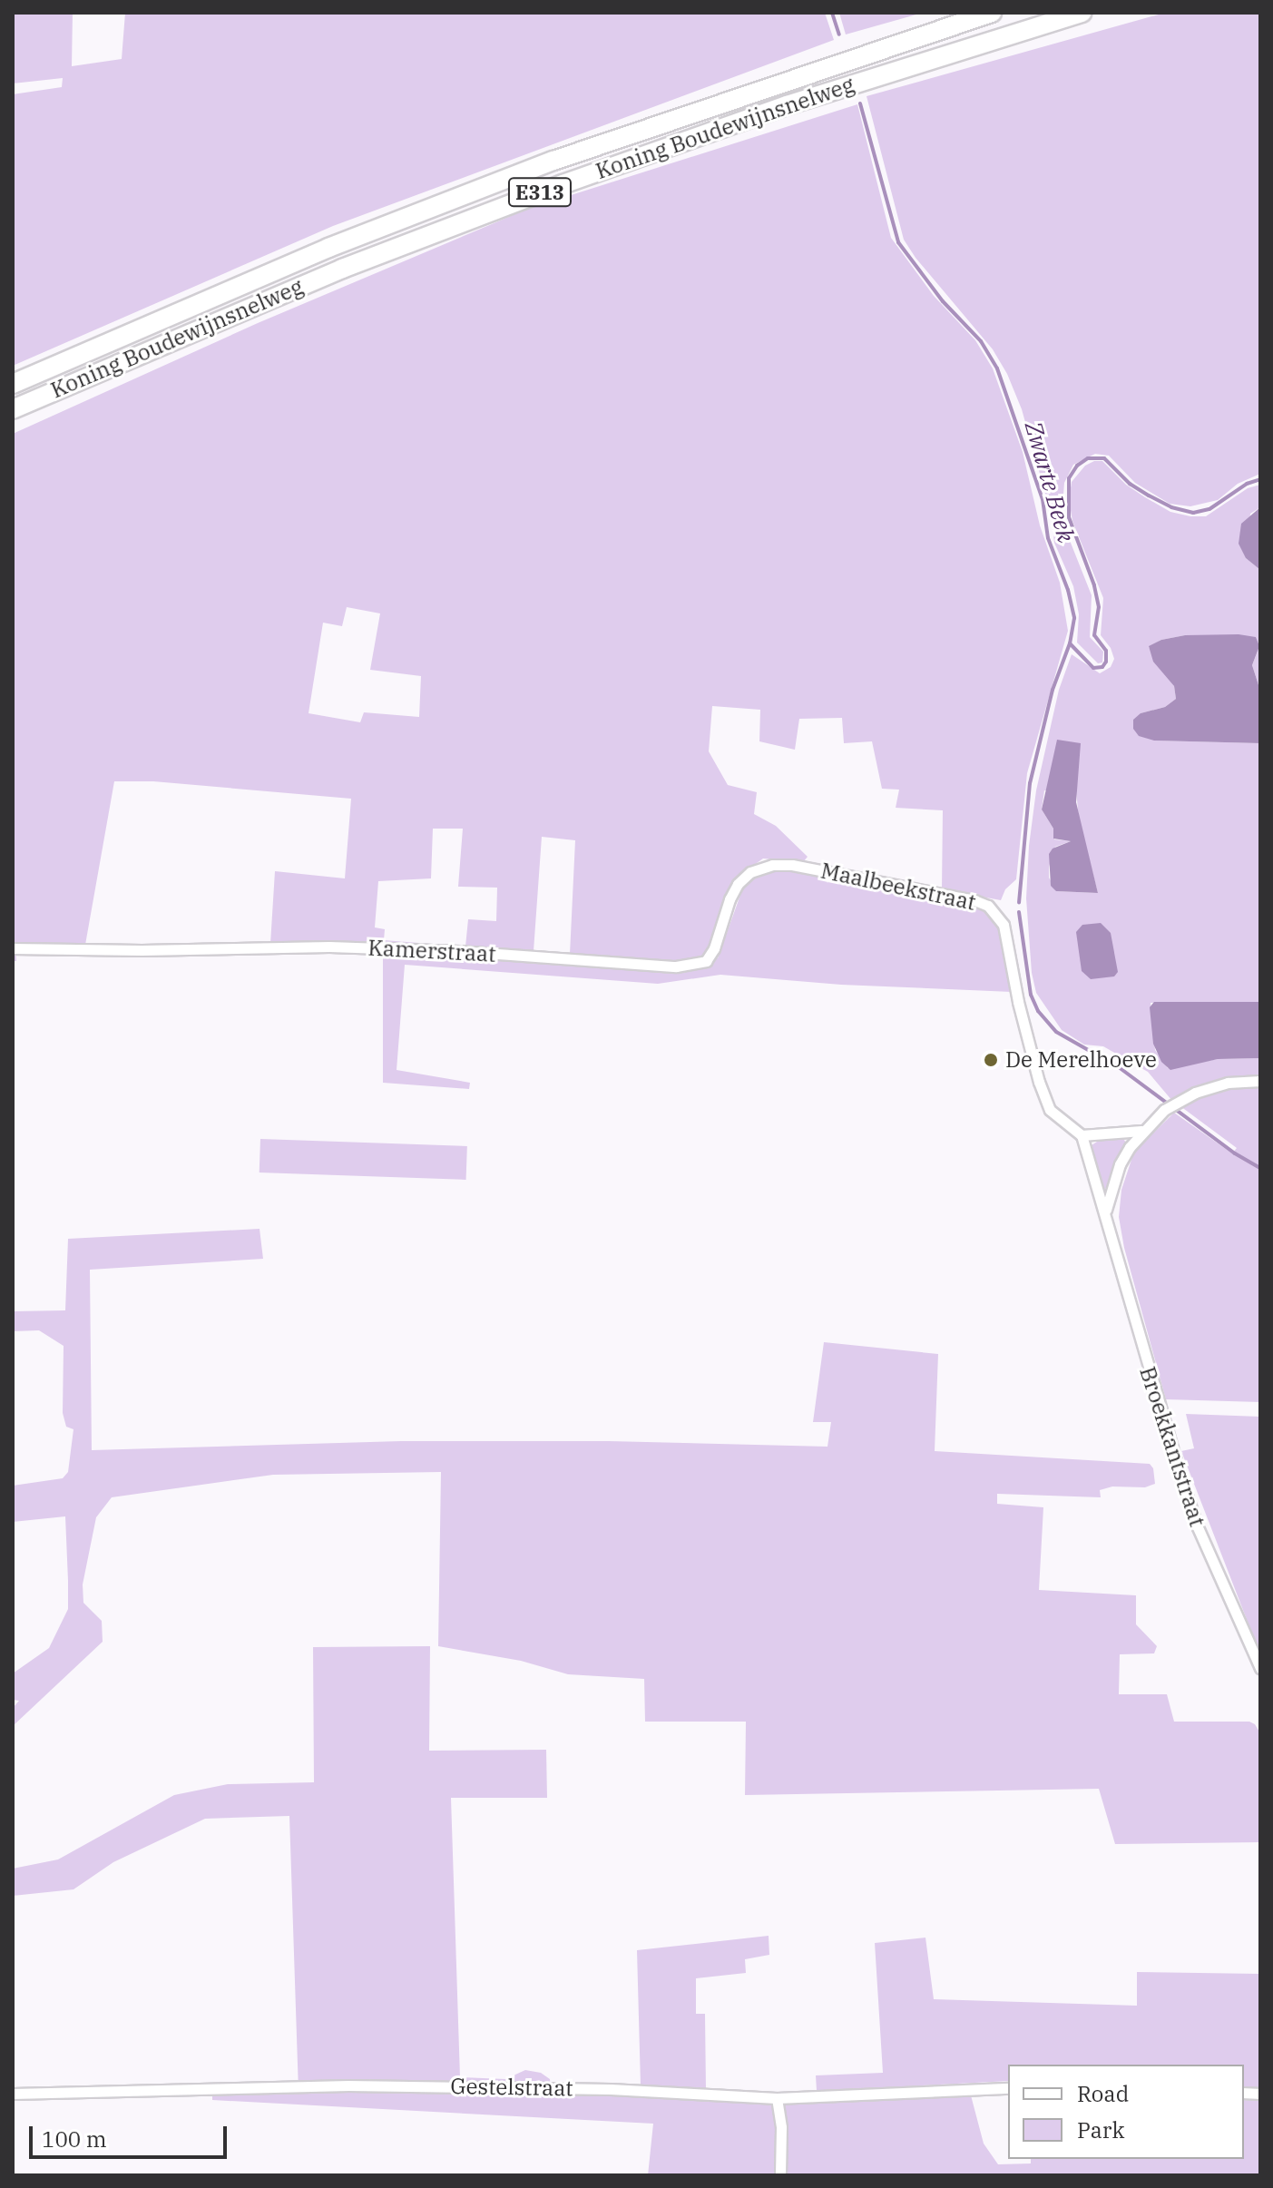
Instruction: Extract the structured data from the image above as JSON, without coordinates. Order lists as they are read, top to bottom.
{
  "streets": {
    "highway": ["Koning Boudewijnsnelweg", "E313"],
    "street": [
      "Maalbeekstraat",
      "Kamerstraat",
      "Broekkantstraat",
      "Gestelstraat"
    ]
  },
  "crossings": [
    ["Maalbeekstraat", "Kamerstraat"],
    ["Maalbeekstraat", "Broekkantstraat"]
  ],
  "water": ["Zwarte Beek"],
  "places": ["De Merelhoeve"],
  "legend": ["Road", "Park"],
  "scale_bar": "100 m"
}
